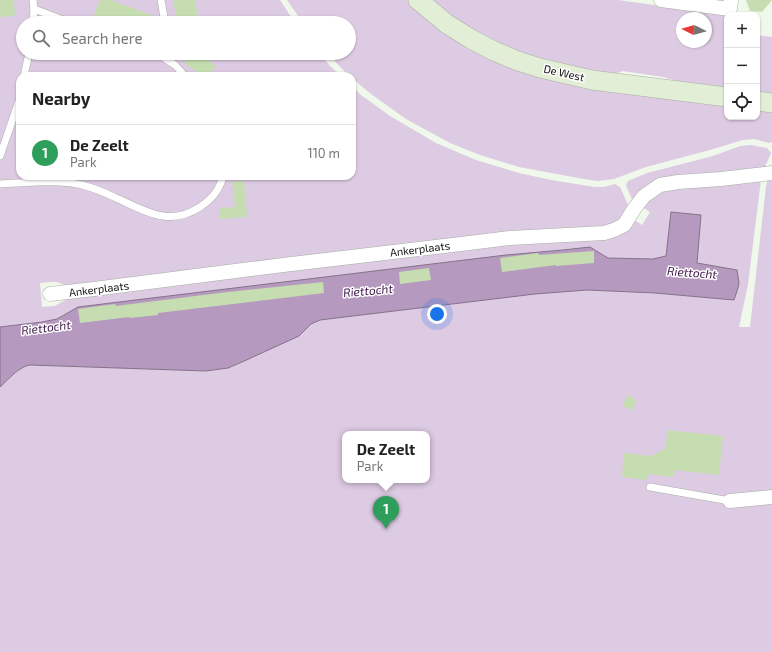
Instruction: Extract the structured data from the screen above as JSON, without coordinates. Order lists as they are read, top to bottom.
{
  "streets": {
    "main road": ["De West"],
    "street": ["Ankerplaats"]
  },
  "water": ["Riettocht"],
  "north": "left",
  "page": {
    "map_buttons": ["+", "−"],
    "search": "Search here",
    "heading": "Nearby",
    "list": [
      {
        "mark": "1",
        "name": "De Zeelt",
        "note": "Park",
        "value": "110 m"
      }
    ],
    "popup": ["De Zeelt", "Park"],
    "pins": "1"
  }
}
